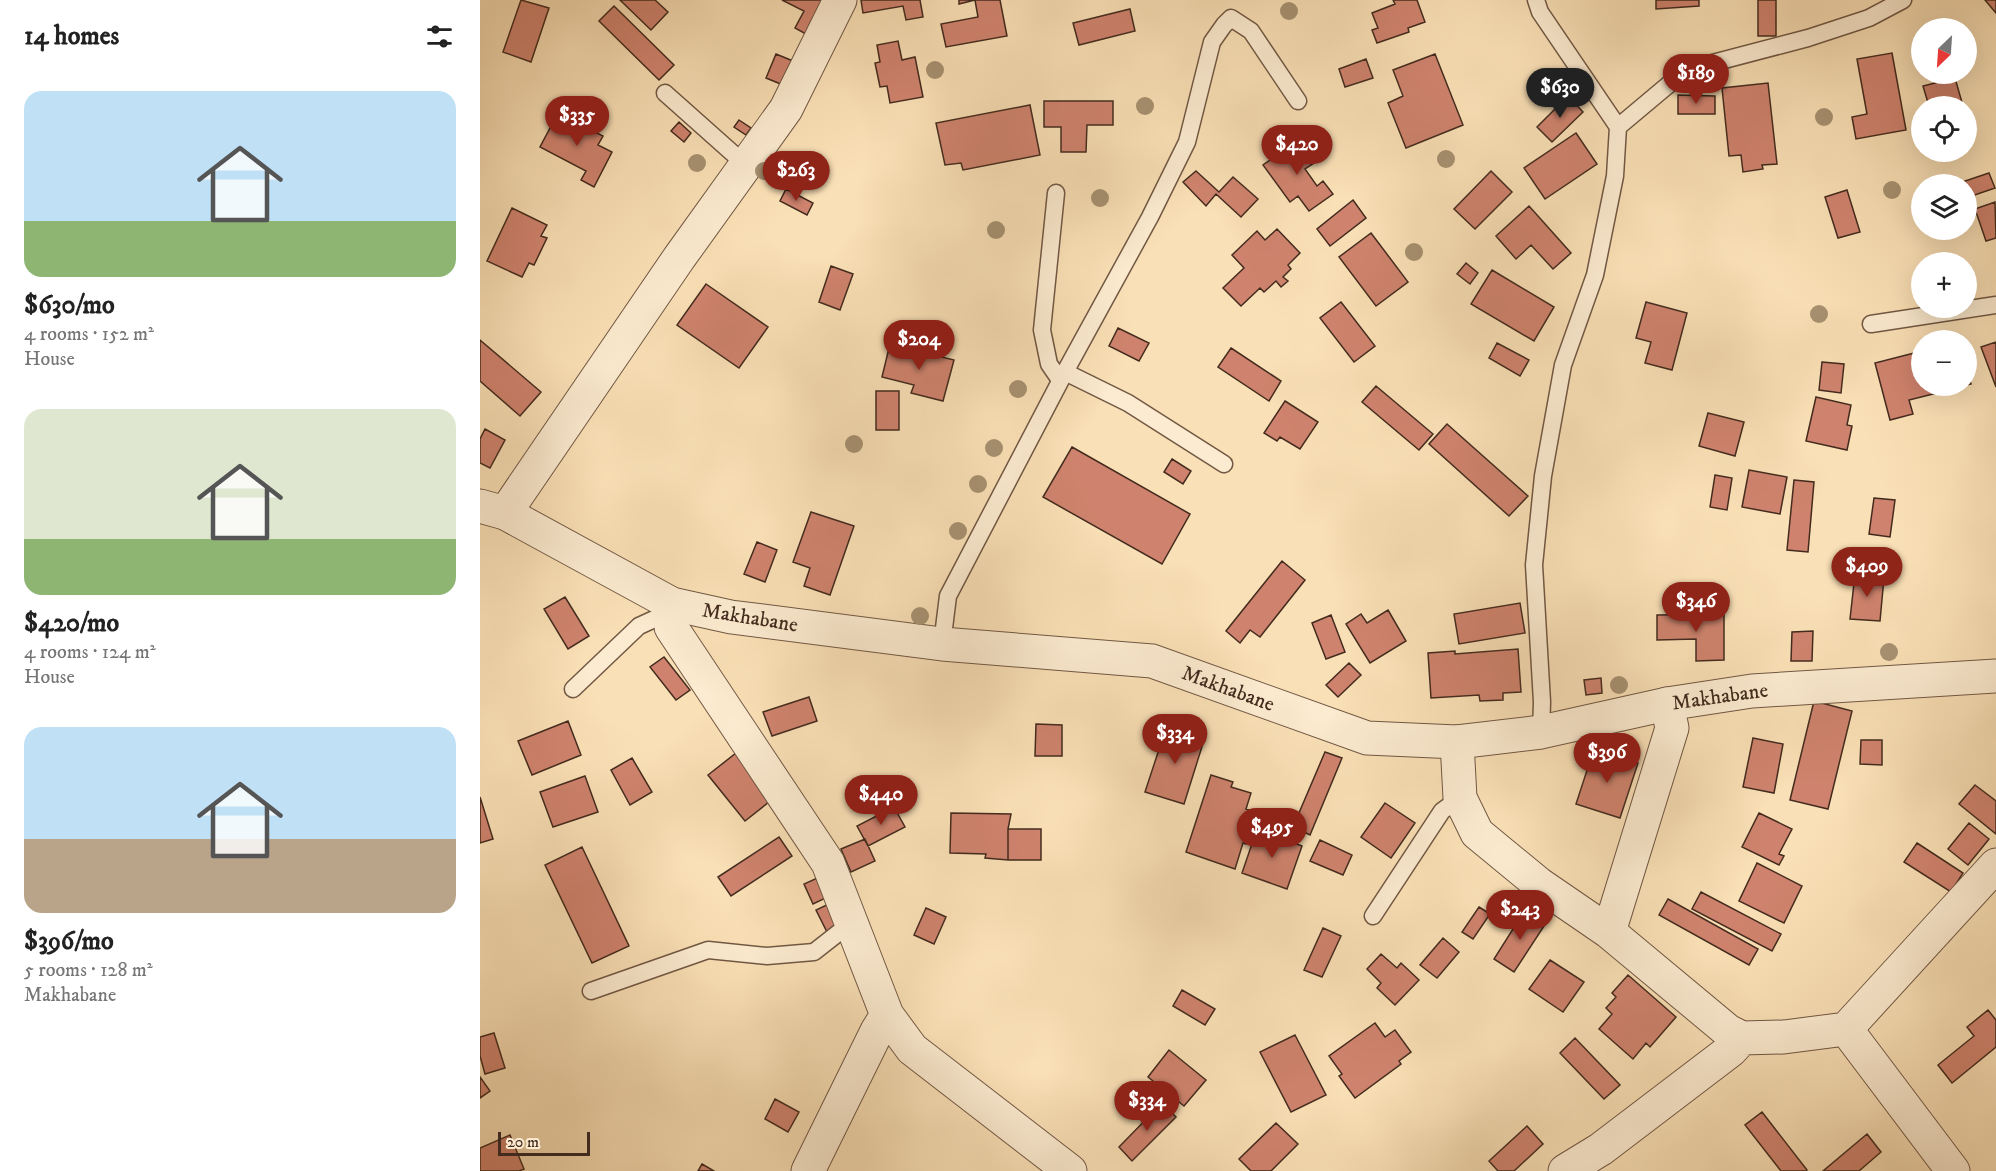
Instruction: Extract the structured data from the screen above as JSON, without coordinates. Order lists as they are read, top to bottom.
{
  "streets": {
    "street": ["Makhabane"]
  },
  "scale_bar": "20 m",
  "north": "bottom left",
  "page": {
    "heading": "14 homes",
    "map_buttons": ["+", "−"],
    "price": [
      "$189",
      "$630",
      "$335",
      "$420",
      "$263",
      "$204",
      "$409",
      "$346",
      "$334",
      "$396",
      "$440",
      "$495",
      "$243",
      "$334"
    ],
    "list": [
      {
        "name": "$630/mo",
        "note": "4 rooms · 152 m² · House"
      },
      {
        "name": "$420/mo",
        "note": "4 rooms · 124 m² · House"
      },
      {
        "name": "$396/mo",
        "note": "5 rooms · 128 m² · Makhabane"
      }
    ],
    "scale": "20 m"
  }
}
